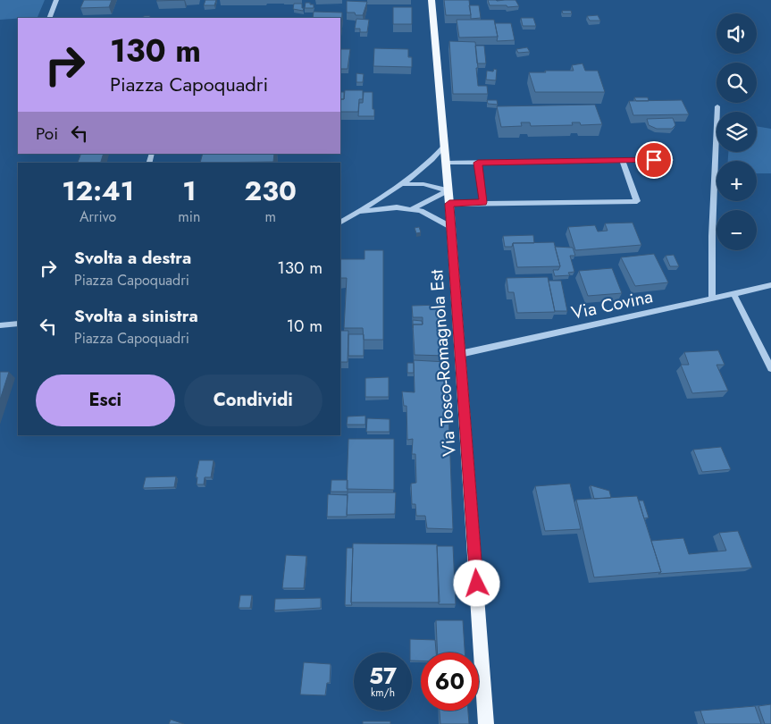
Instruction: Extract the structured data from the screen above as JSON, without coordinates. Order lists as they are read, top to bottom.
{
  "streets": {
    "main road": ["Via Tosco-Romagnola Est"],
    "street": ["Via Covina"]
  },
  "crossings": [
    ["Via Covina", "Via Tosco-Romagnola Est"]
  ],
  "page": {
    "map_buttons": ["+", "−"],
    "turn": ["130 m", "Piazza Capoquadri"],
    "then": "Poi",
    "eta": [
      "12:41",
      "Arrivo",
      "1",
      "min",
      "230",
      "m"
    ],
    "list": [
      {
        "name": "Svolta a destra",
        "note": "Piazza Capoquadri",
        "value": "130 m"
      },
      {
        "name": "Svolta a sinistra",
        "note": "Piazza Capoquadri",
        "value": "10 m"
      }
    ],
    "buttons": ["Esci", "Condividi"],
    "speed": "57 km/h",
    "limit": "60"
  }
}
